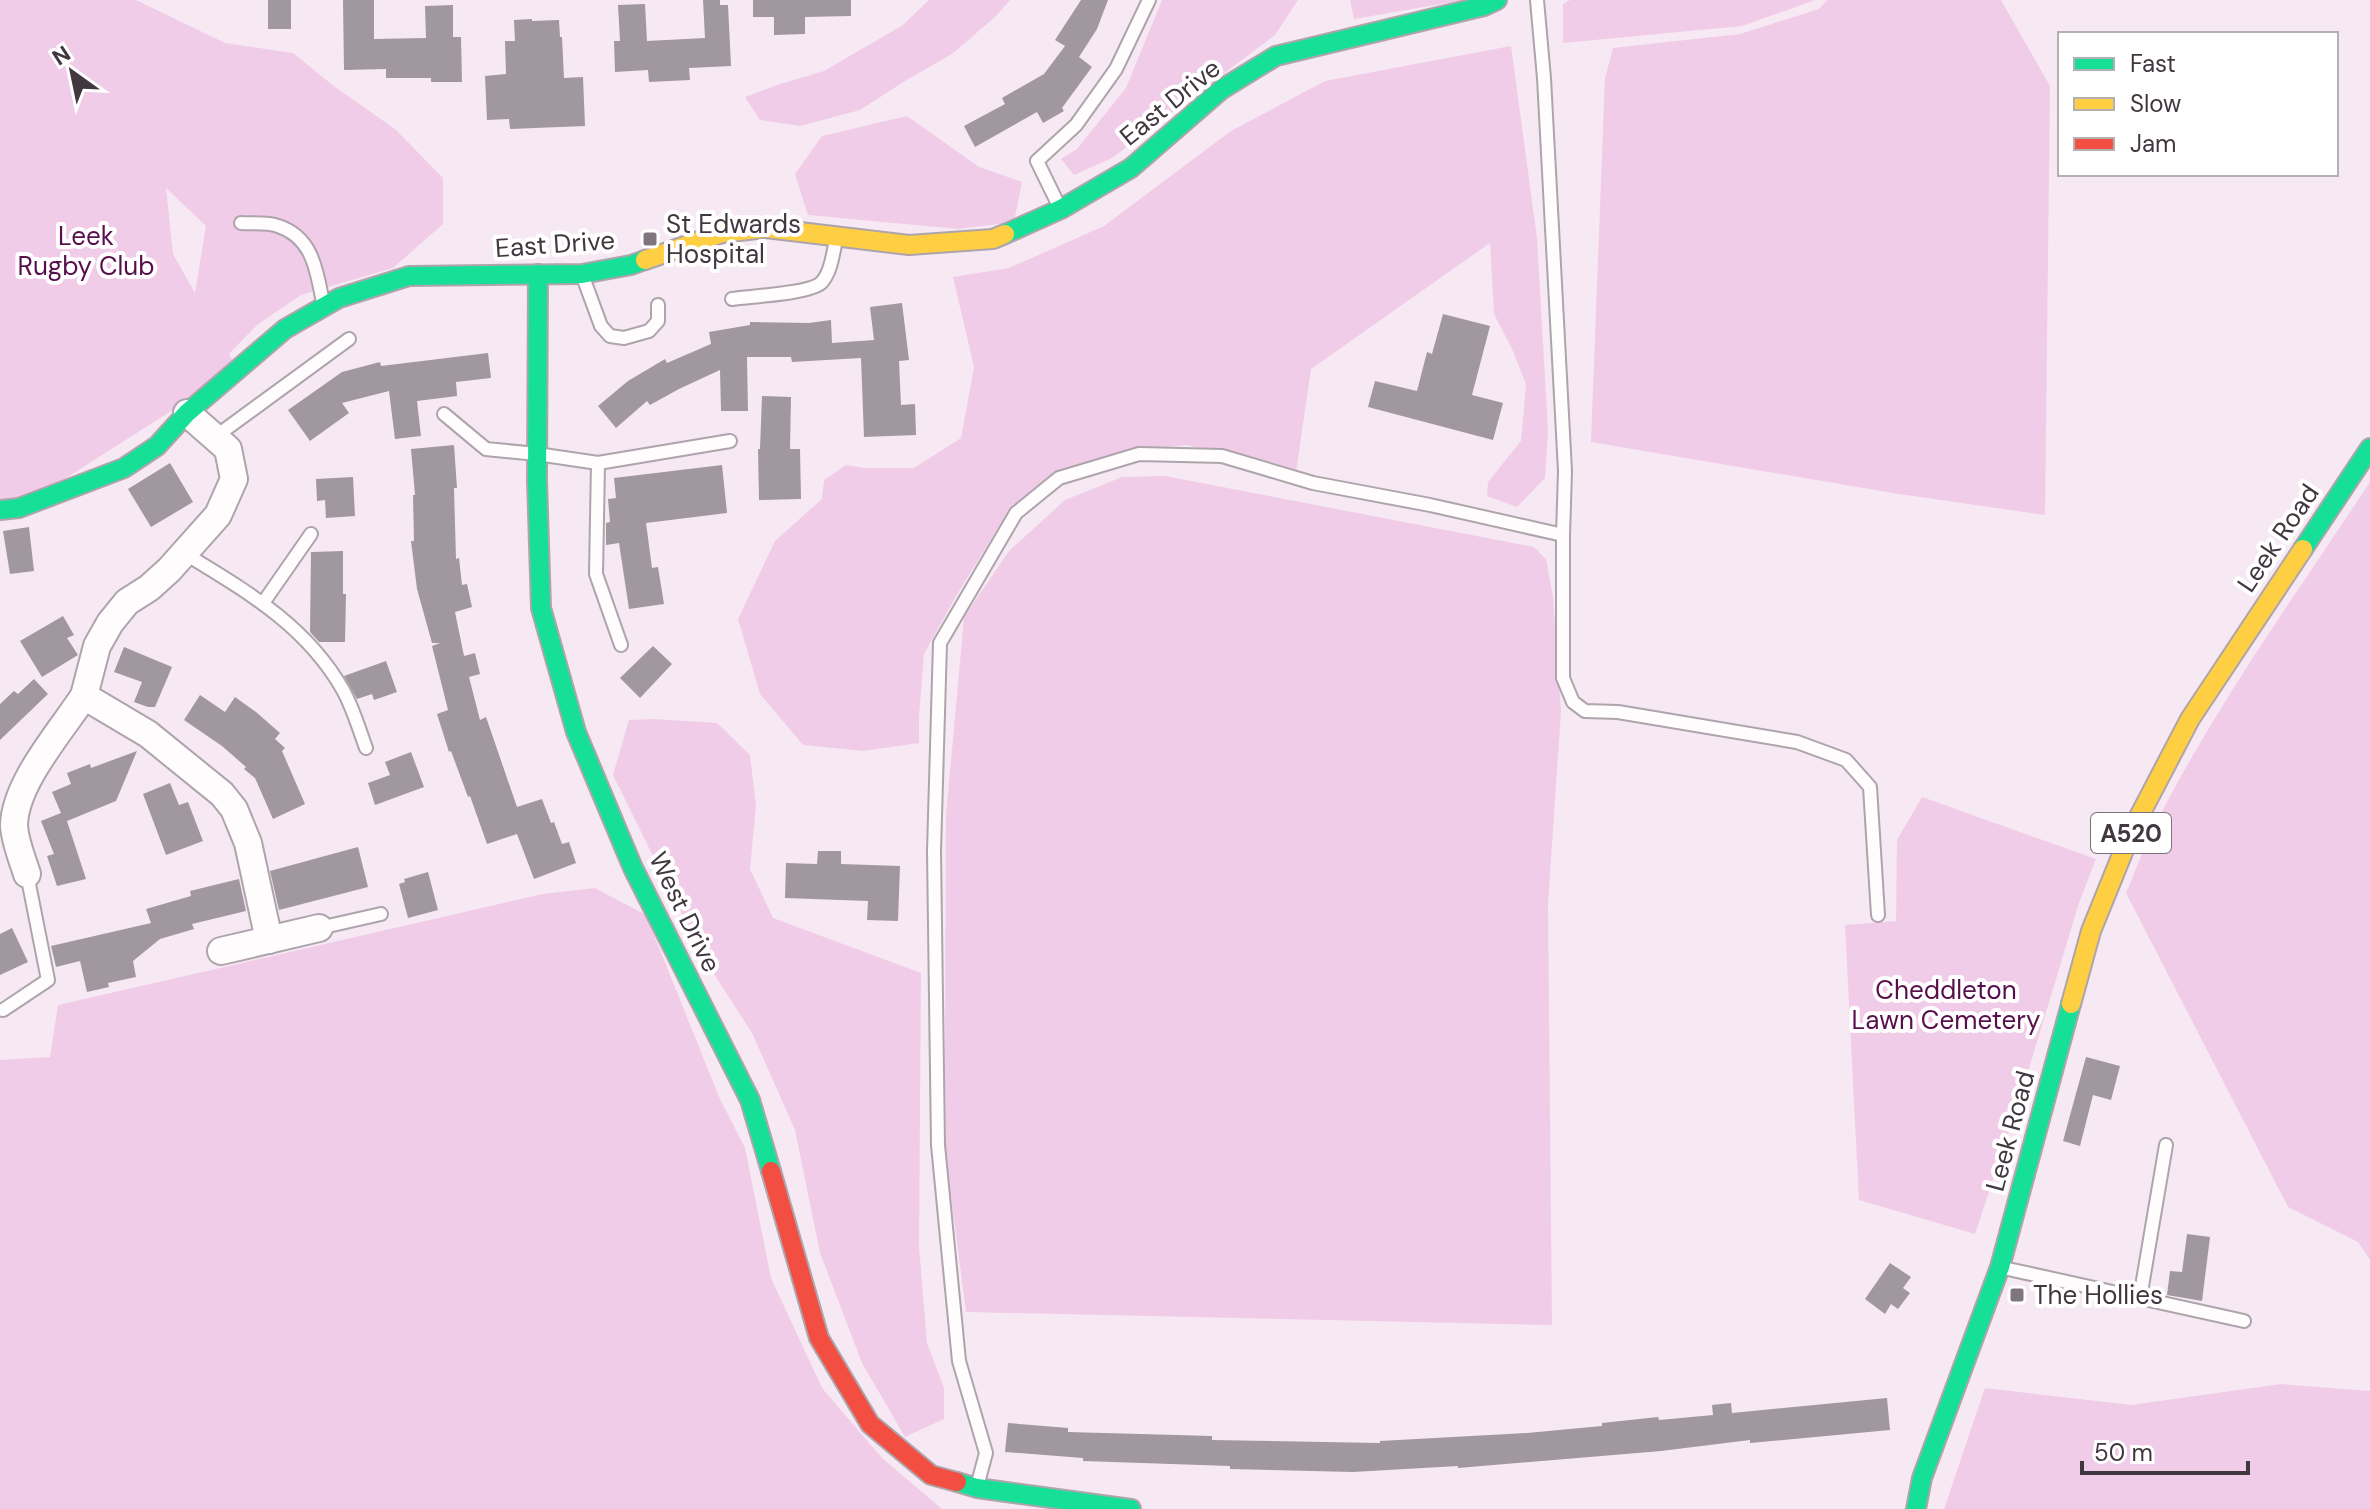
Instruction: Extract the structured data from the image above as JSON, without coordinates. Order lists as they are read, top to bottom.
{
  "streets": {
    "main road": [
      "East Drive",
      "Leek Road",
      "A520",
      "West Drive"
    ]
  },
  "crossings": [
    ["East Drive", "West Drive"]
  ],
  "parks": ["Leek Rugby Club", "Cheddleton Lawn Cemetery"],
  "places": {
    "transit": ["St Edwards Hospital", "The Hollies"]
  },
  "legend": ["Fast", "Slow", "Jam"],
  "scale_bar": "50 m",
  "north": "top left"
}
